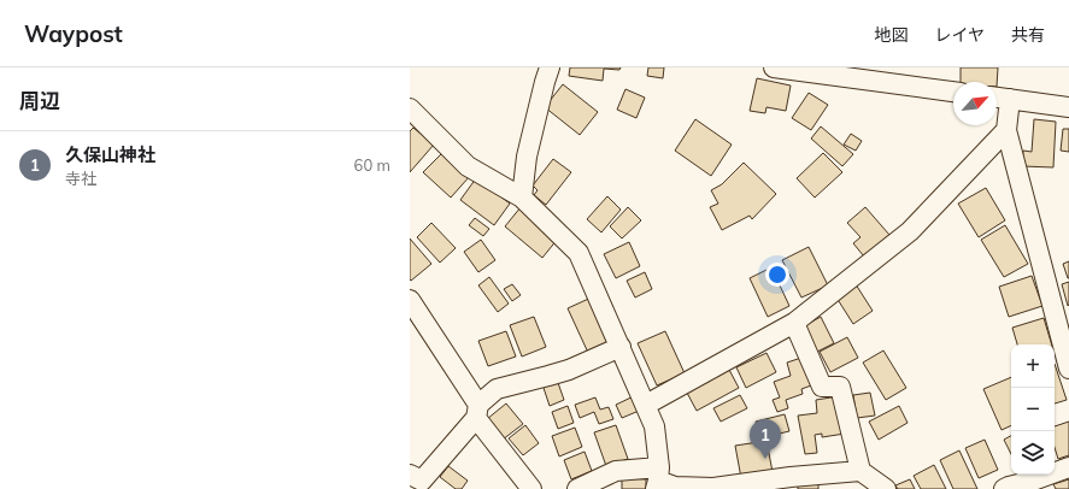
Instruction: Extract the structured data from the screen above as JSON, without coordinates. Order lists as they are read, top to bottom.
{
  "north": "top right",
  "page": {
    "header": "Waypost",
    "nav": ["地図", "レイヤ", "共有"],
    "heading": "周辺",
    "list": [
      {
        "mark": "1",
        "name": "久保山神社",
        "note": "寺社",
        "value": "60 m"
      }
    ],
    "map_buttons": ["+", "−"],
    "pins": "1"
  }
}
